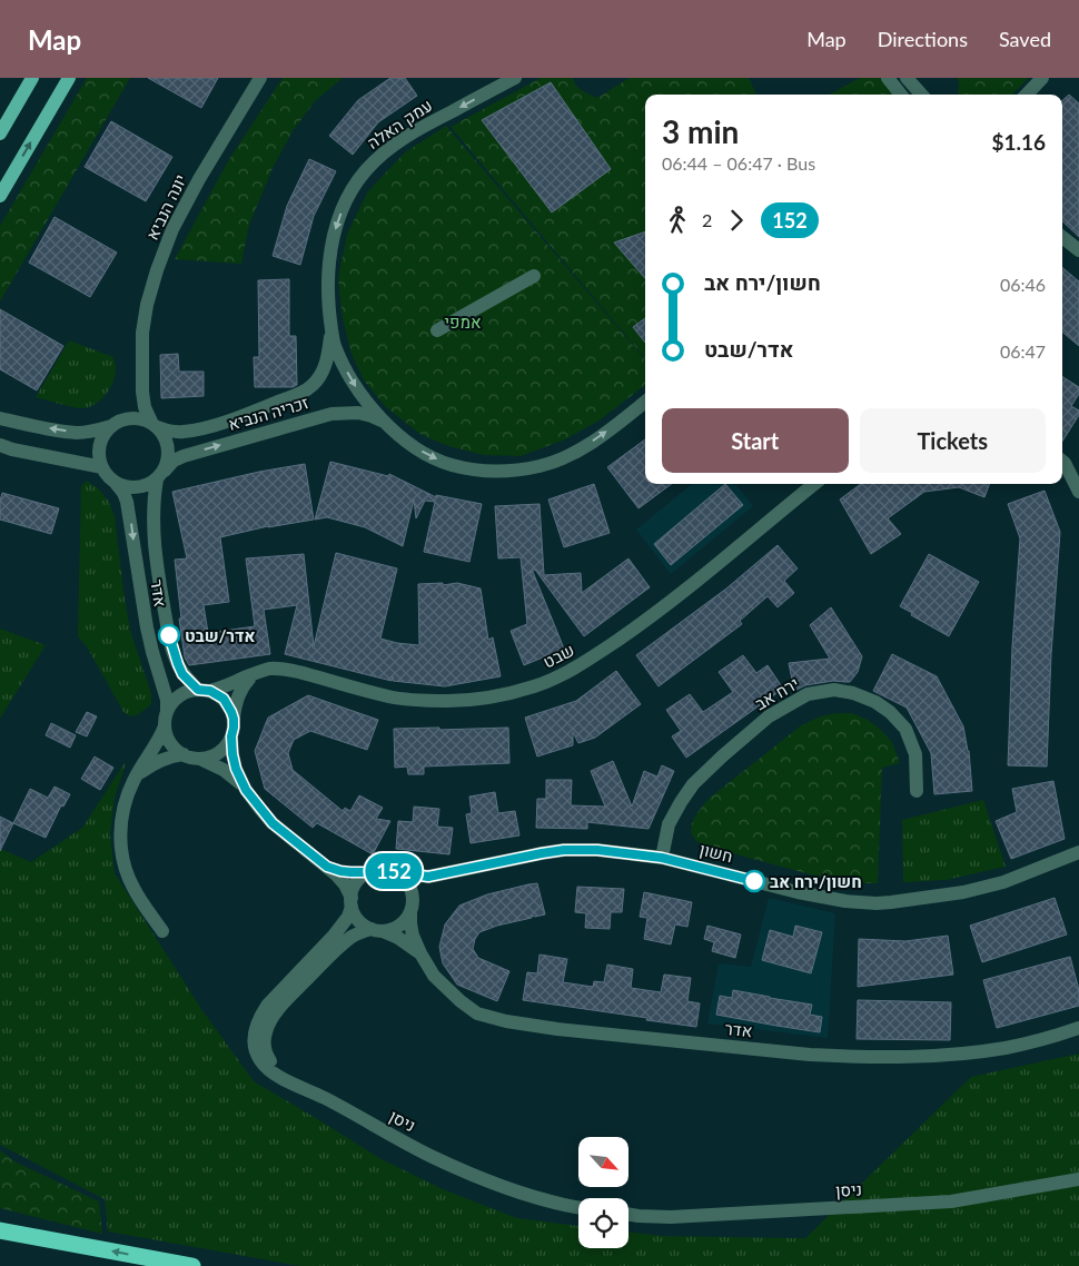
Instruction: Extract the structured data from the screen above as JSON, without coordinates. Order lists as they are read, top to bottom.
{
  "streets": {
    "street": [
      "עמק האלה",
      "יונה הנביא",
      "זכריה הנביא",
      "אדר",
      "שבט",
      "ירח אב",
      "חשון",
      "ניסן"
    ]
  },
  "crossings": [
    ["עמק האלה", "זכריה הנביא"],
    ["יונה הנביא", "זכריה הנביא"],
    ["יונה הנביא", "אדר"],
    ["זכריה הנביא", "אדר"],
    ["אדר", "שבט"],
    ["אדר", "חשון"],
    ["אדר", "ניסן"],
    ["ירח אב", "חשון"],
    ["חשון", "ניסן"]
  ],
  "one_way": ["עמק האלה", "זכריה הנביא"],
  "parks": ["אמפי"],
  "places": ["אדר/שבט", "חשון/ירח אב"],
  "lines": ["bus line 152"],
  "north": "bottom right",
  "page": {
    "header": "Map",
    "nav": ["Map", "Directions", "Saved"],
    "on_map": "152",
    "heading": ["3 min", "06:44 – 06:47 · Bus", "$1.16"],
    "legs": ["2", "152"],
    "list": [
      {
        "name": "חשון/ירח אב",
        "value": "06:46"
      },
      {
        "name": "אדר/שבט",
        "value": "06:47"
      }
    ],
    "buttons": ["Start", "Tickets"]
  }
}
